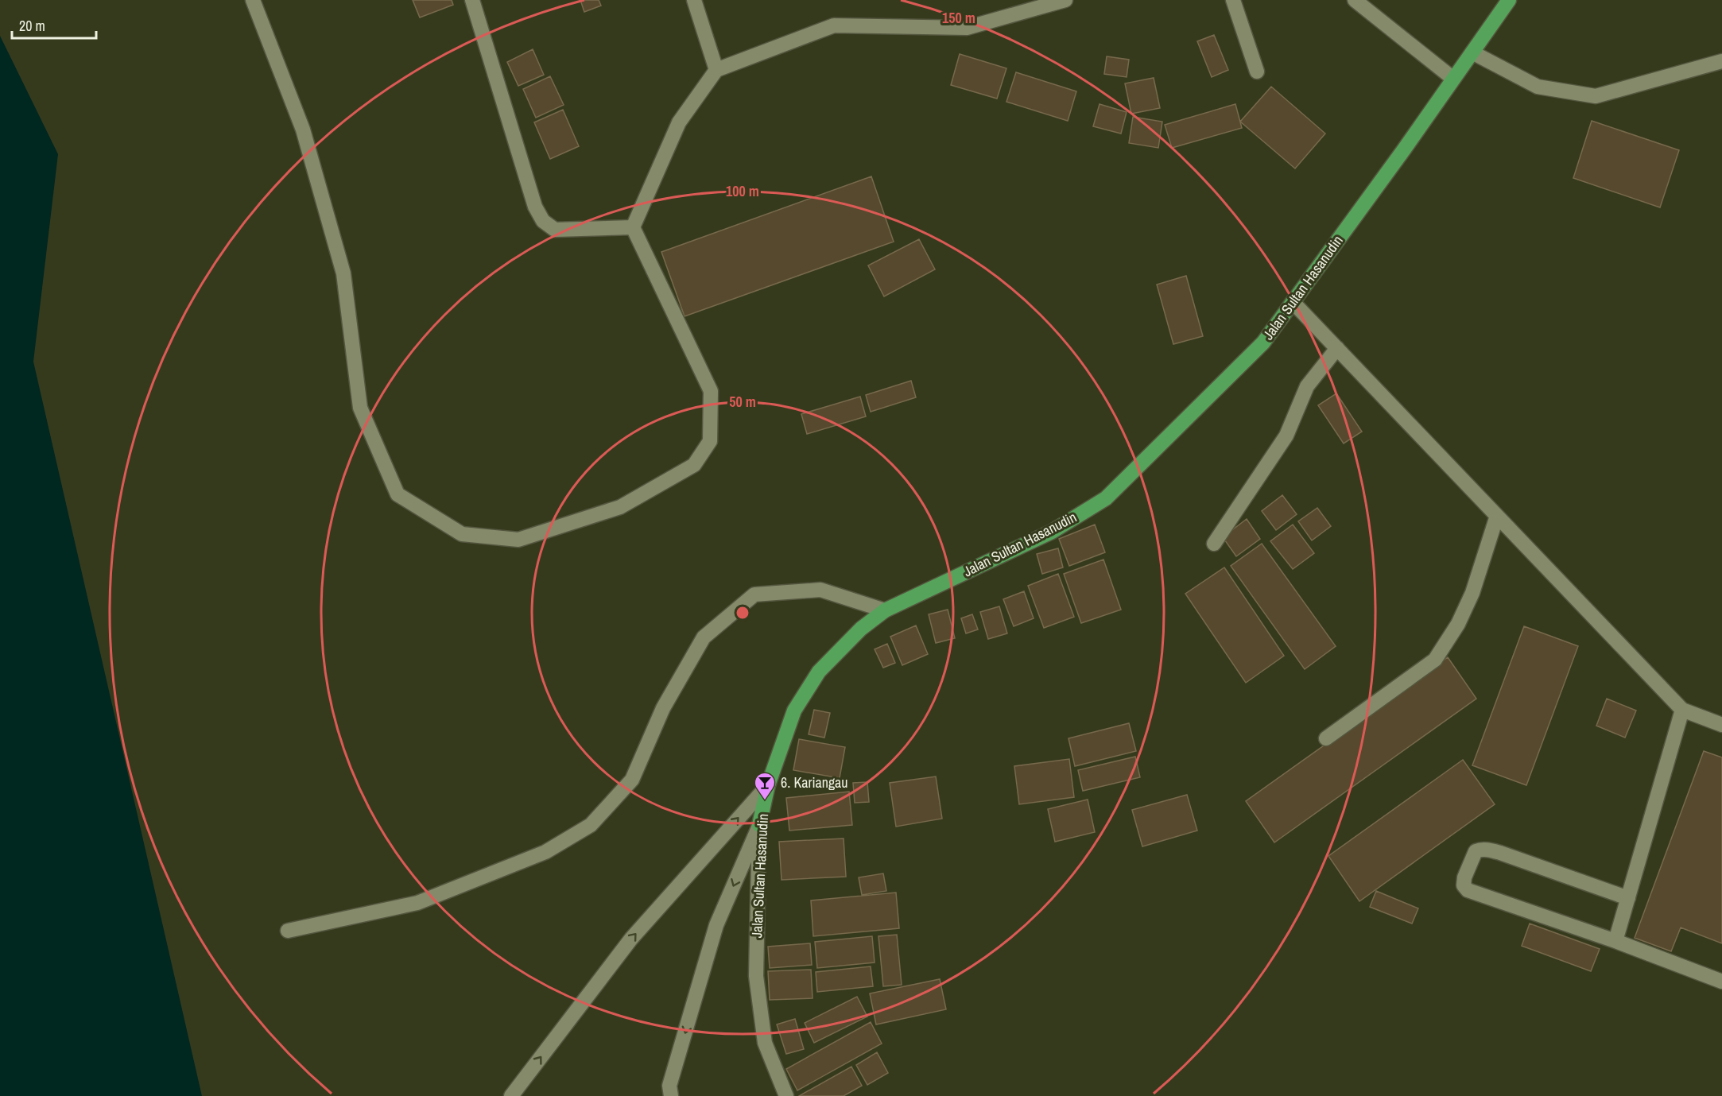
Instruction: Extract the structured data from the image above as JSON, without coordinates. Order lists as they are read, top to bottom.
{
  "streets": {
    "main road": ["Jalan Sultan Hasanudin"]
  },
  "places": {
    "bar": ["6. Kariangau"]
  },
  "scale_bar": "20 m",
  "rings": ["150 m", "100 m", "50 m"]
}
